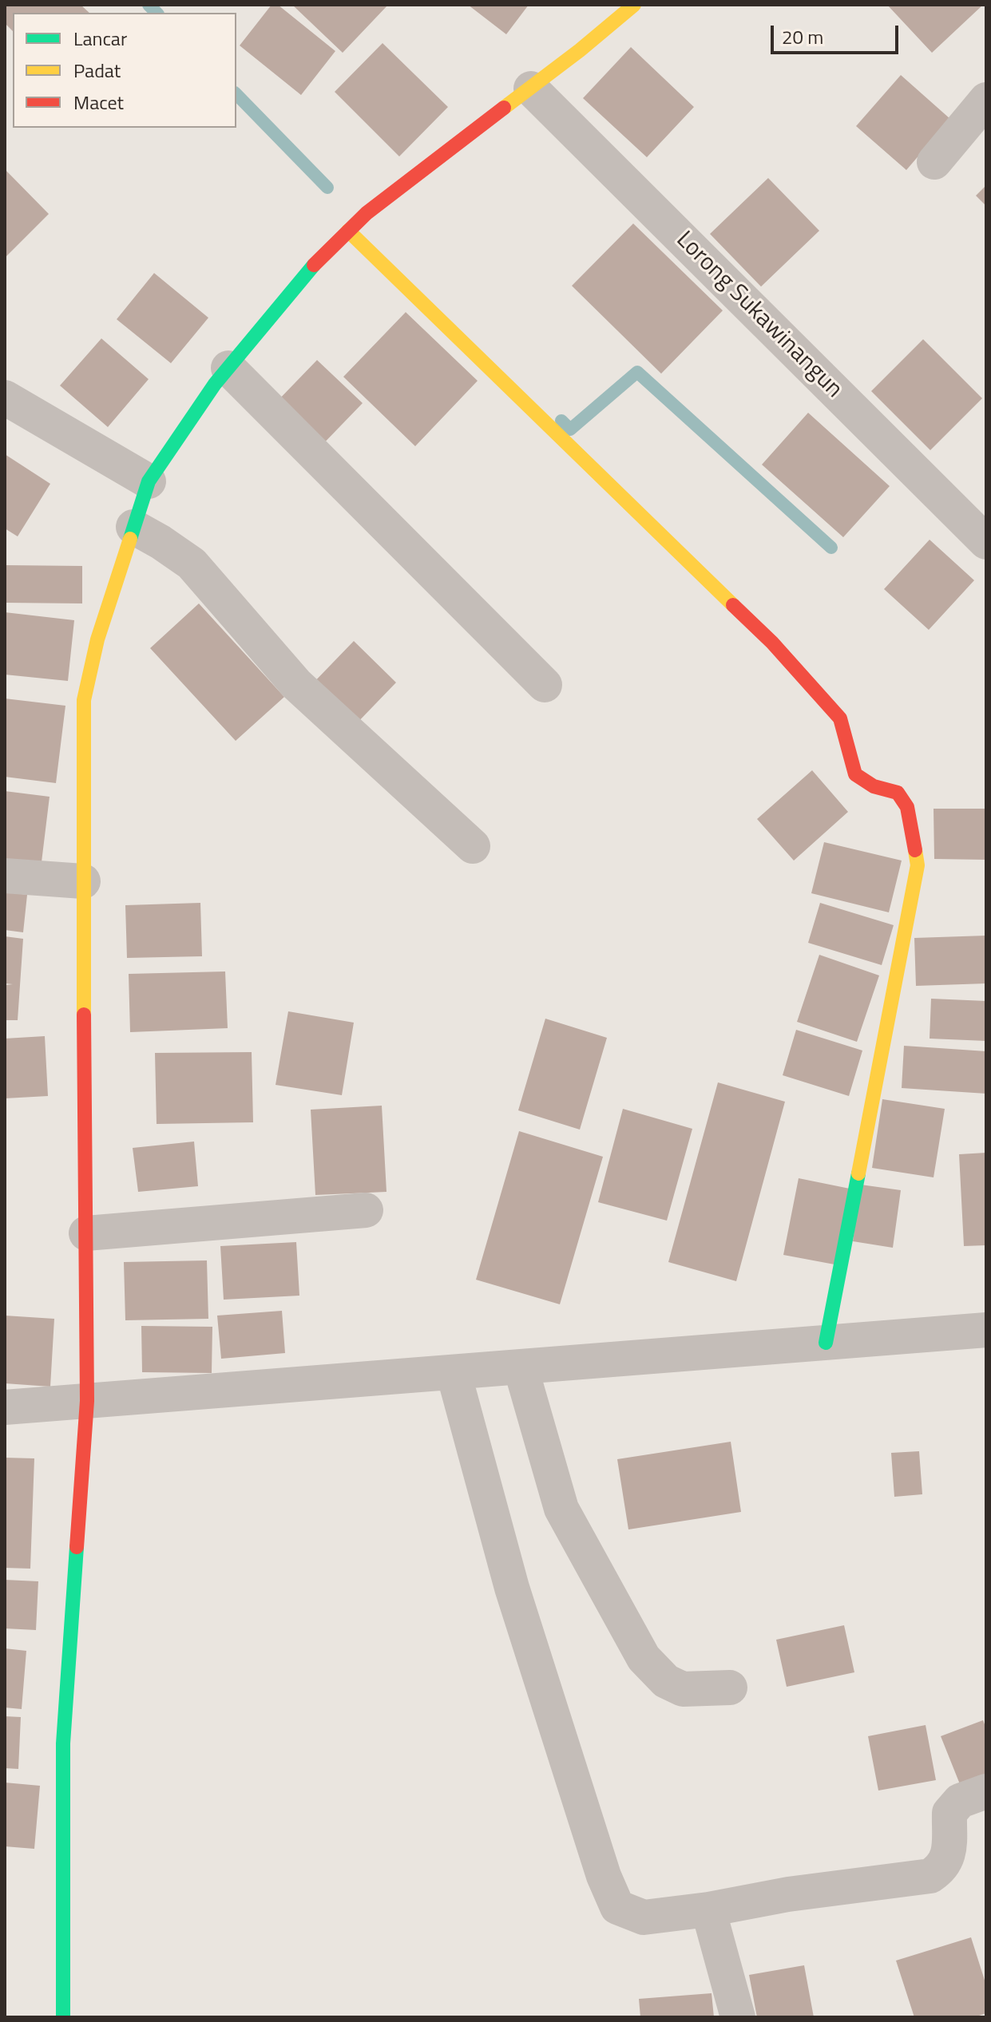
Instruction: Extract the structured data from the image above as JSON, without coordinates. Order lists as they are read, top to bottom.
{
  "streets": {
    "street": ["Lorong Sukawinangun"]
  },
  "legend": ["Lancar", "Padat", "Macet"],
  "scale_bar": "20 m"
}
